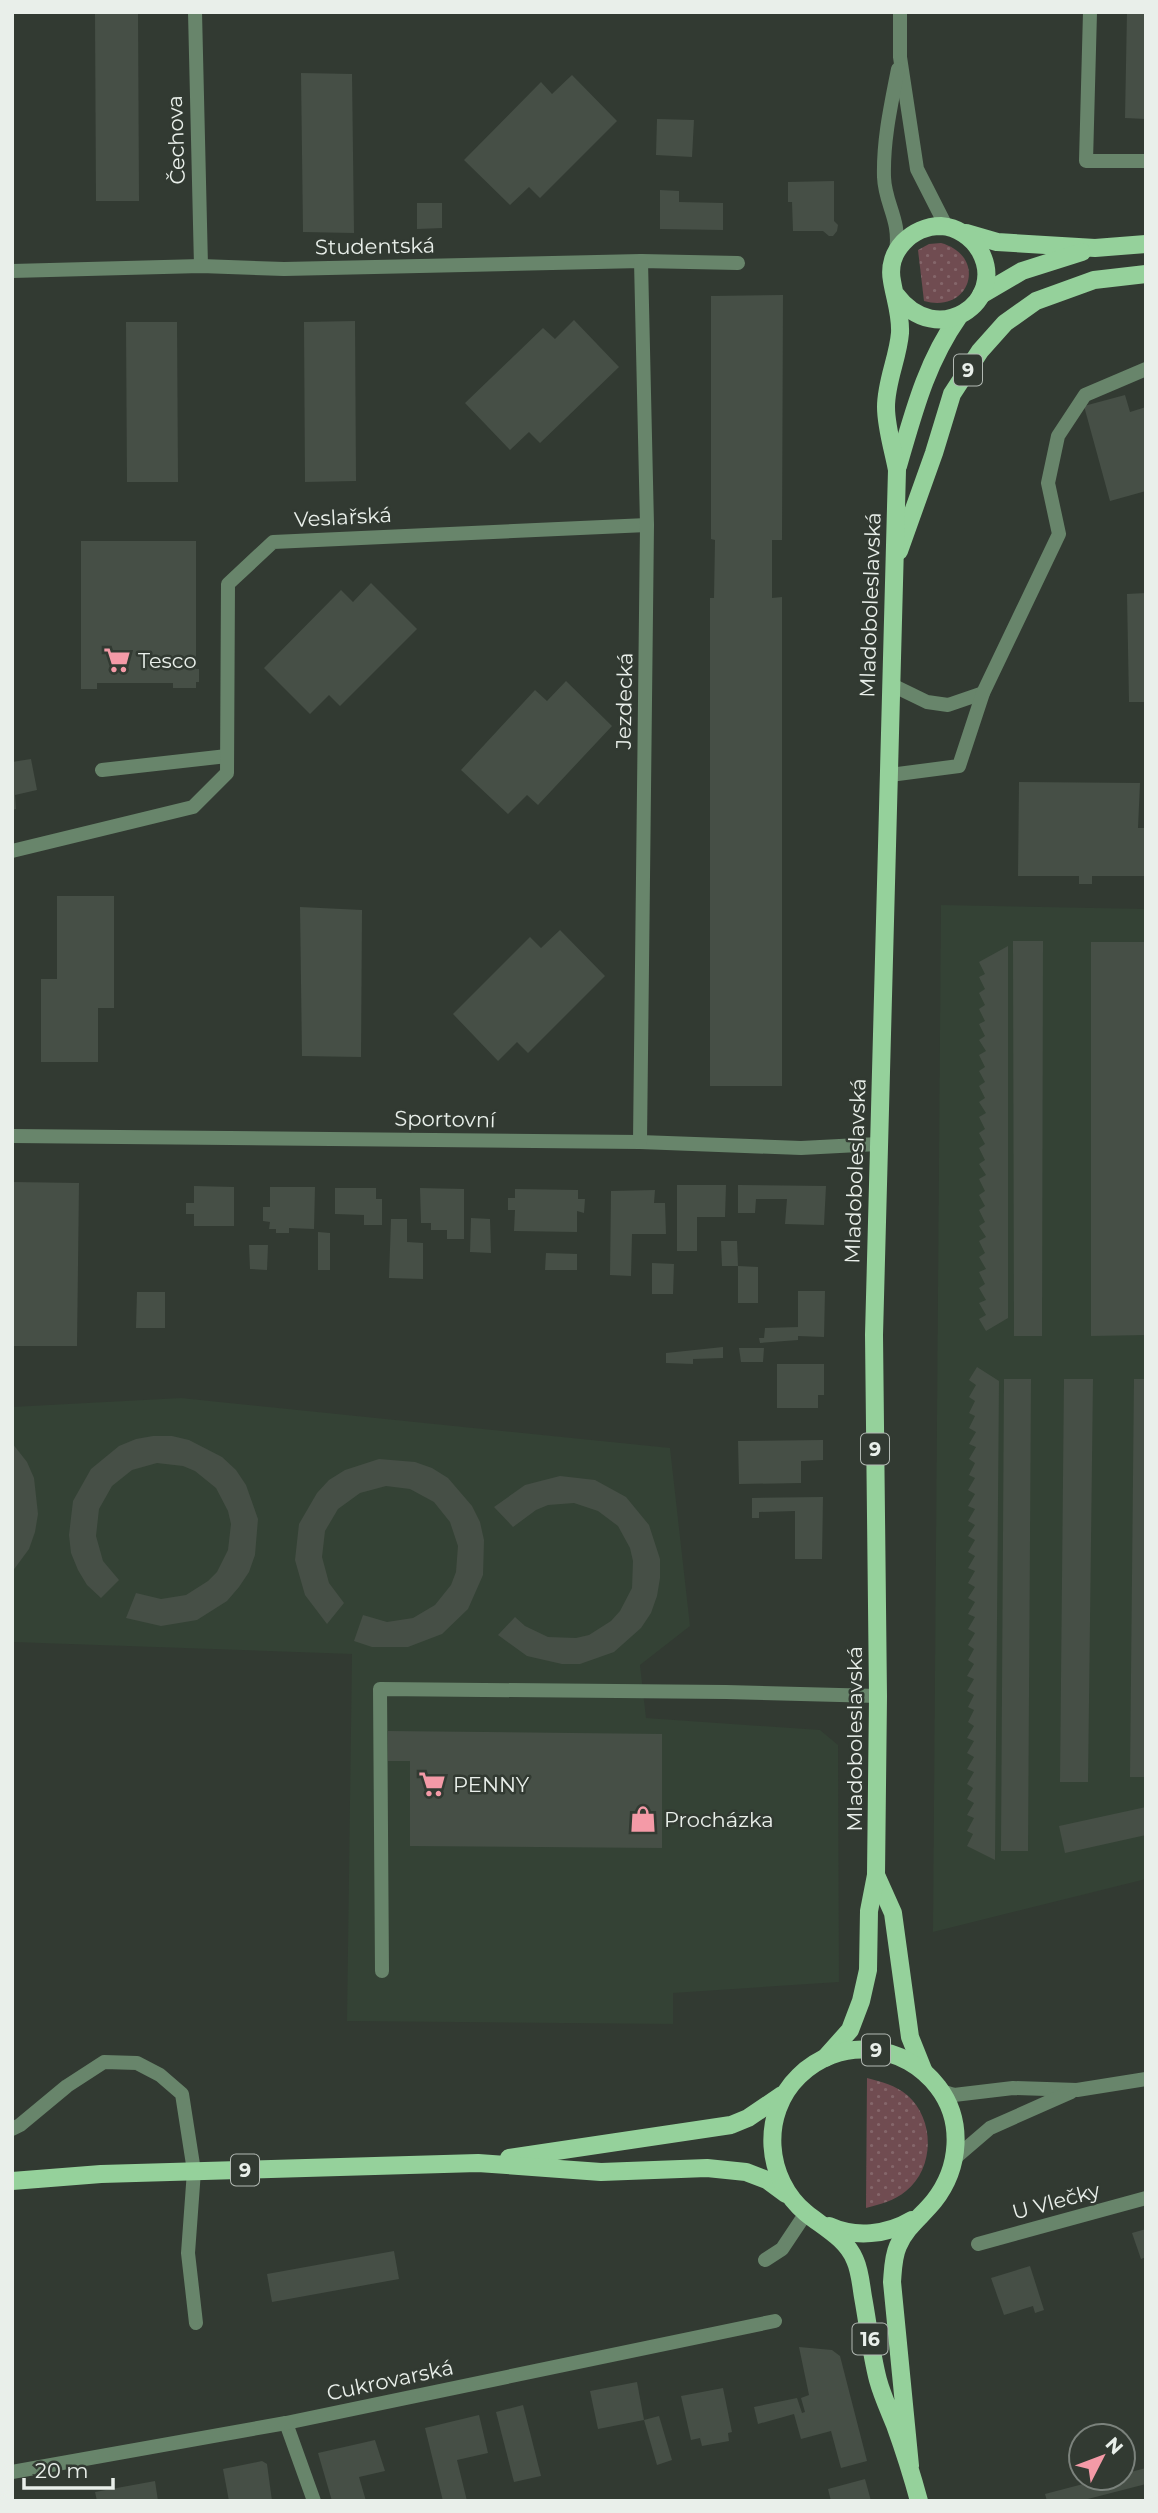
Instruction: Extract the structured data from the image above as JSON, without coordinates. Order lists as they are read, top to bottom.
{
  "streets": {
    "main road": ["9", "Mladoboleslavská", "16"],
    "street": [
      "Čechova",
      "Studentská",
      "Veslařská",
      "Jezdecká",
      "Sportovní",
      "U Vlečky",
      "Cukrovarská"
    ]
  },
  "crossings": [
    ["Čechova", "Studentská"],
    ["Studentská", "Jezdecká"],
    ["9", "Mladoboleslavská"],
    ["Veslařská", "Jezdecká"],
    ["Mladoboleslavská", "Sportovní"],
    ["Jezdecká", "Sportovní"]
  ],
  "places": {
    "supermarket": ["Tesco", "PENNY"],
    "shop": ["Procházka"]
  },
  "scale_bar": "20 m",
  "north": "top right"
}
